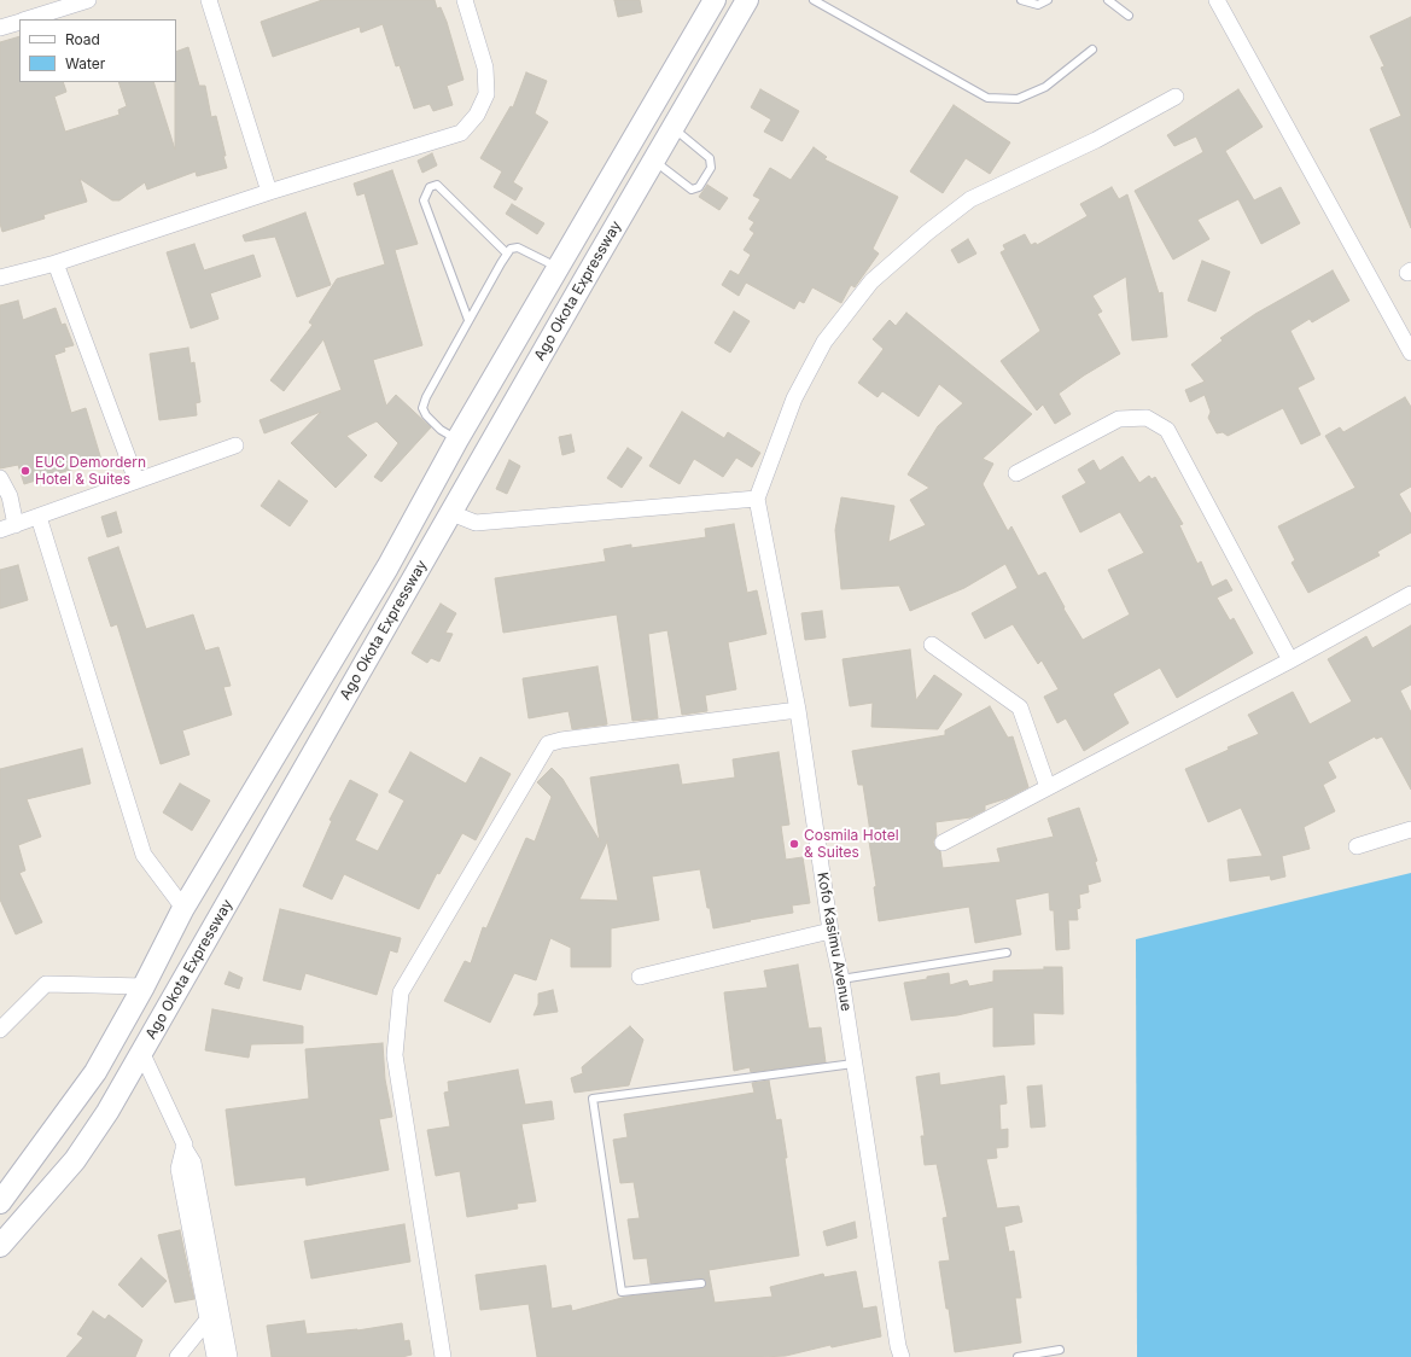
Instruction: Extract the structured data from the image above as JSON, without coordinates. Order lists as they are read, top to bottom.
{
  "streets": {
    "main road": ["Ago Okota Expressway"],
    "street": ["Kofo Kasimu Avenue"]
  },
  "places": ["EUC Demordern Hotel & Suites", "Cosmila Hotel & Suites"],
  "legend": ["Road", "Water"]
}
